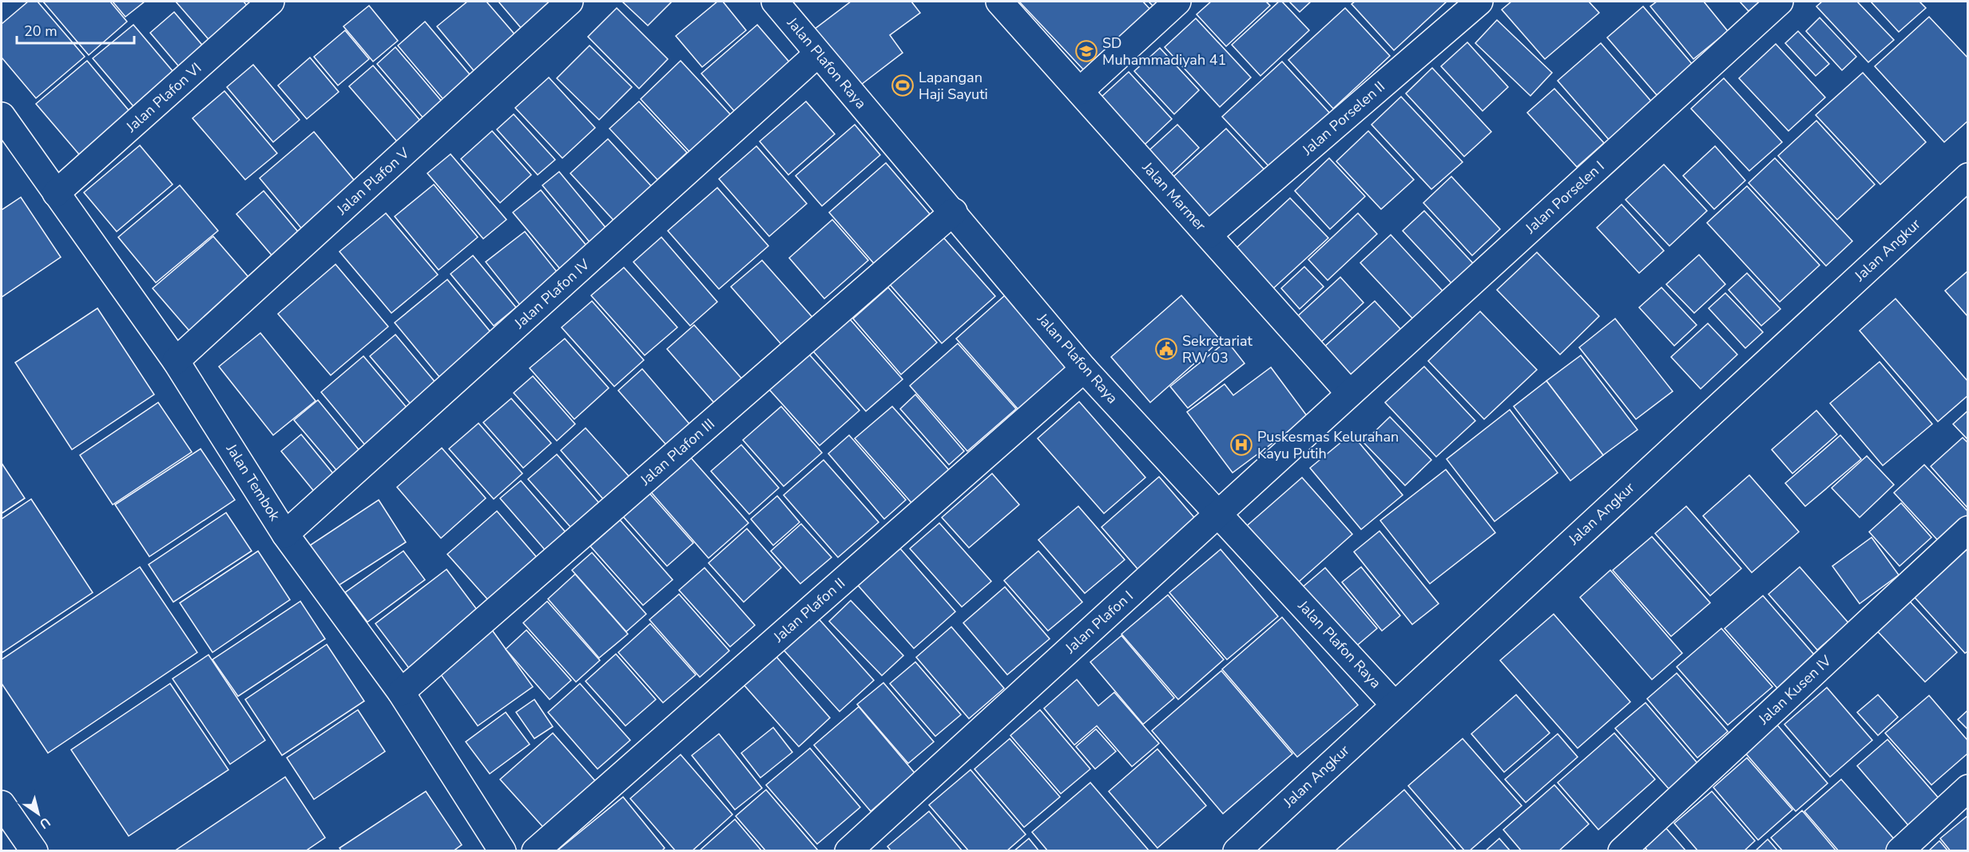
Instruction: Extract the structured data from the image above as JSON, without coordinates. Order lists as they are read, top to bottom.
{
  "streets": {
    "street": [
      "Jalan Plafon Raya",
      "Jalan Plafon VI",
      "Jalan Porselen II",
      "Jalan Plafon V",
      "Jalan Marmer",
      "Jalan Porselen I",
      "Jalan Angkur",
      "Jalan Plafon IV",
      "Jalan Plafon III",
      "Jalan Tembok",
      "Jalan Plafon II",
      "Jalan Plafon I",
      "Jalan Kusen IV"
    ]
  },
  "crossings": [
    ["Jalan Plafon Raya", "Jalan Angkur"],
    ["Jalan Plafon Raya", "Jalan Plafon IV"],
    ["Jalan Plafon Raya", "Jalan Plafon III"],
    ["Jalan Plafon Raya", "Jalan Plafon II"],
    ["Jalan Plafon Raya", "Jalan Plafon I"],
    ["Jalan Plafon VI", "Jalan Tembok"],
    ["Jalan Porselen II", "Jalan Marmer"],
    ["Jalan Plafon V", "Jalan Tembok"],
    ["Jalan Marmer", "Jalan Porselen I"],
    ["Jalan Marmer", "Jalan Plafon I"],
    ["Jalan Porselen I", "Jalan Plafon I"],
    ["Jalan Plafon IV", "Jalan Tembok"],
    ["Jalan Plafon III", "Jalan Tembok"]
  ],
  "places": {
    "school or university": ["SD Muhammadiyah 41"],
    "sports": ["Lapangan Haji Sayuti"],
    "public building": ["Sekretariat RW 03"],
    "hospital": ["Puskesmas Kelurahan Kayu Putih"]
  },
  "scale_bar": "20 m",
  "north": "bottom right"
}
